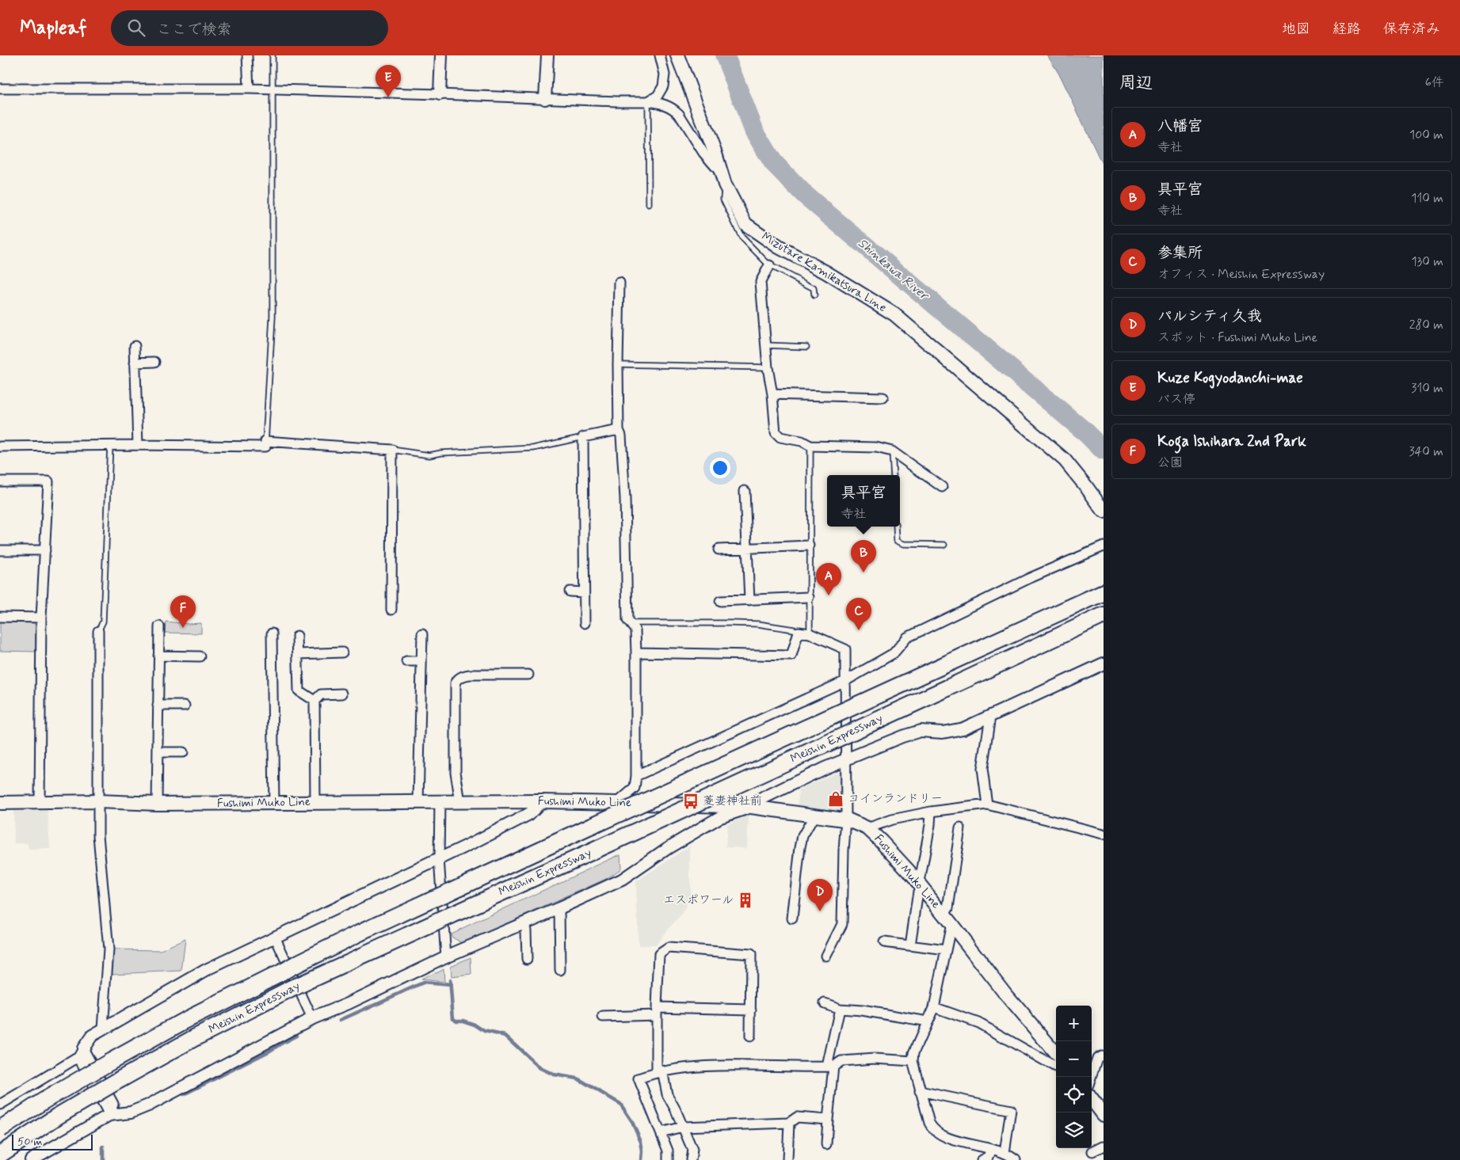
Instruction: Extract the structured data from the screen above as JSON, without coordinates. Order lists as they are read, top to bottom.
{
  "streets": {
    "highway": ["Meishin Expressway"],
    "main road": ["Mizutare Kamikatsura Line", "Fushimi Muko Line"]
  },
  "water": ["Shinkawa River"],
  "places": {
    "shop": ["コインランドリー"],
    "bus stop": ["菱妻神社前"],
    "building": ["エスポワール"]
  },
  "scale_bar": "50 m",
  "page": {
    "header": "Mapleaf",
    "search": "ここで検索",
    "nav": ["地図", "経路", "保存済み"],
    "heading": ["周辺", "6件"],
    "pins": [
      "E",
      "B",
      "A",
      "F",
      "C",
      "D"
    ],
    "list": [
      {
        "mark": "A",
        "name": "八幡宮",
        "note": "寺社",
        "value": "100 m"
      },
      {
        "mark": "B",
        "name": "具平宮",
        "note": "寺社",
        "value": "110 m"
      },
      {
        "mark": "C",
        "name": "参集所",
        "note": "オフィス · Meishin Expressway",
        "value": "130 m"
      },
      {
        "mark": "D",
        "name": "パルシティ久我",
        "note": "スポット · Fushimi Muko Line",
        "value": "280 m"
      },
      {
        "mark": "E",
        "name": "Kuze Kogyodanchi-mae",
        "note": "バス停",
        "value": "310 m"
      },
      {
        "mark": "F",
        "name": "Koga Ishihara 2nd Park",
        "note": "公園",
        "value": "340 m"
      }
    ],
    "popup": ["具平宮", "寺社"],
    "map_buttons": ["+", "−"],
    "scale": "50 m"
  }
}
